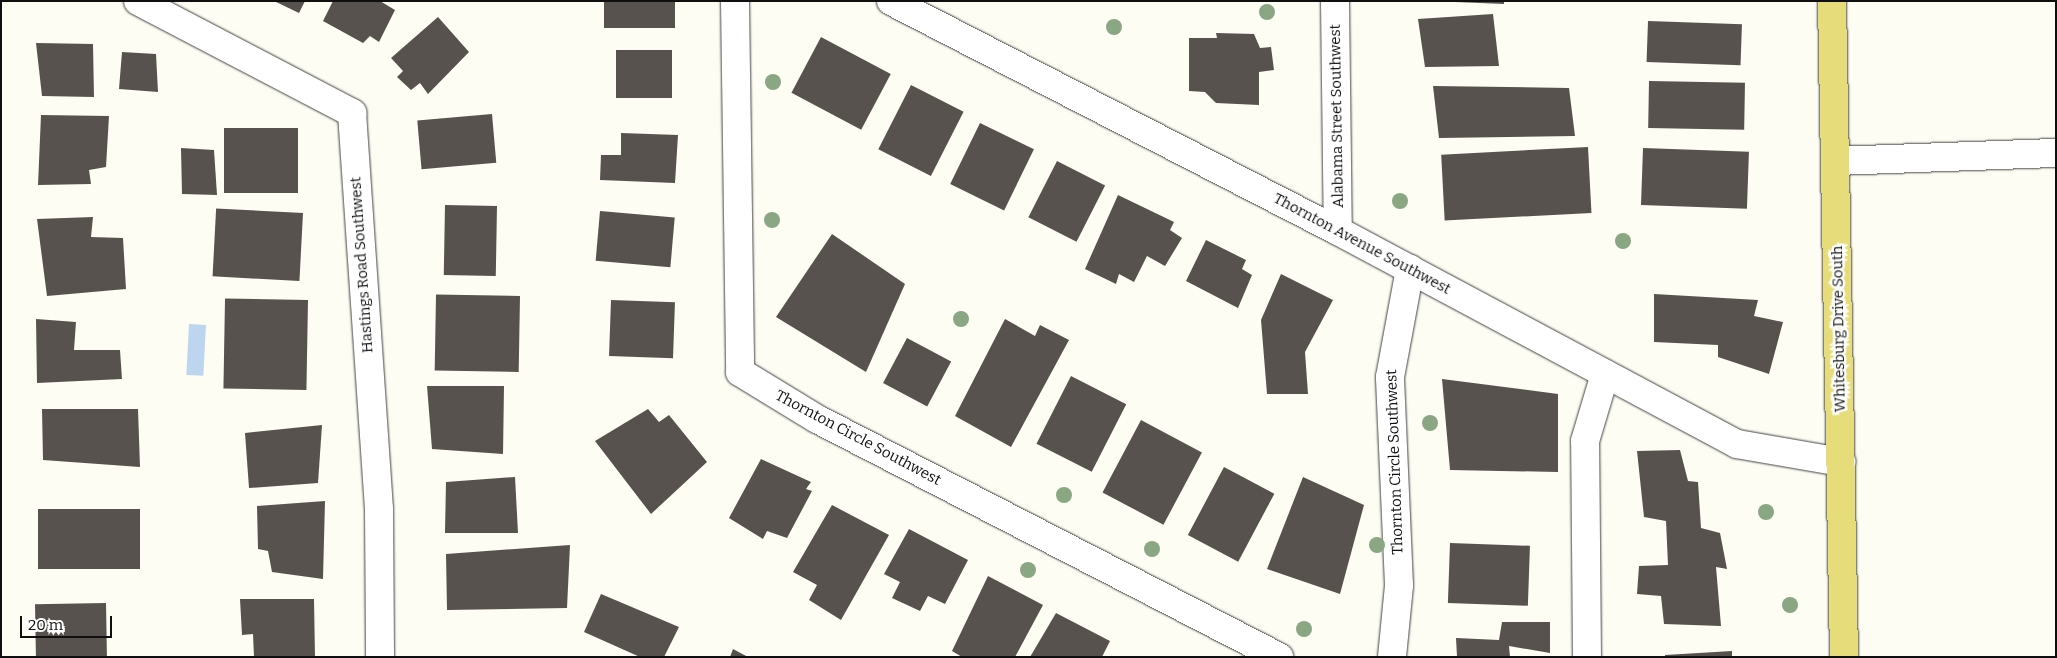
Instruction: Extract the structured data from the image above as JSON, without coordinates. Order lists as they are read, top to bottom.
{
  "streets": {
    "main road": ["Whitesburg Drive South"],
    "street": [
      "Alabama Street Southwest",
      "Thornton Avenue Southwest",
      "Hastings Road Southwest",
      "Thornton Circle Southwest"
    ]
  },
  "crossings": [
    ["Alabama Street Southwest", "Thornton Avenue Southwest"],
    ["Thornton Avenue Southwest", "Whitesburg Drive South"],
    ["Thornton Avenue Southwest", "Thornton Circle Southwest"]
  ],
  "scale_bar": "20 m"
}
